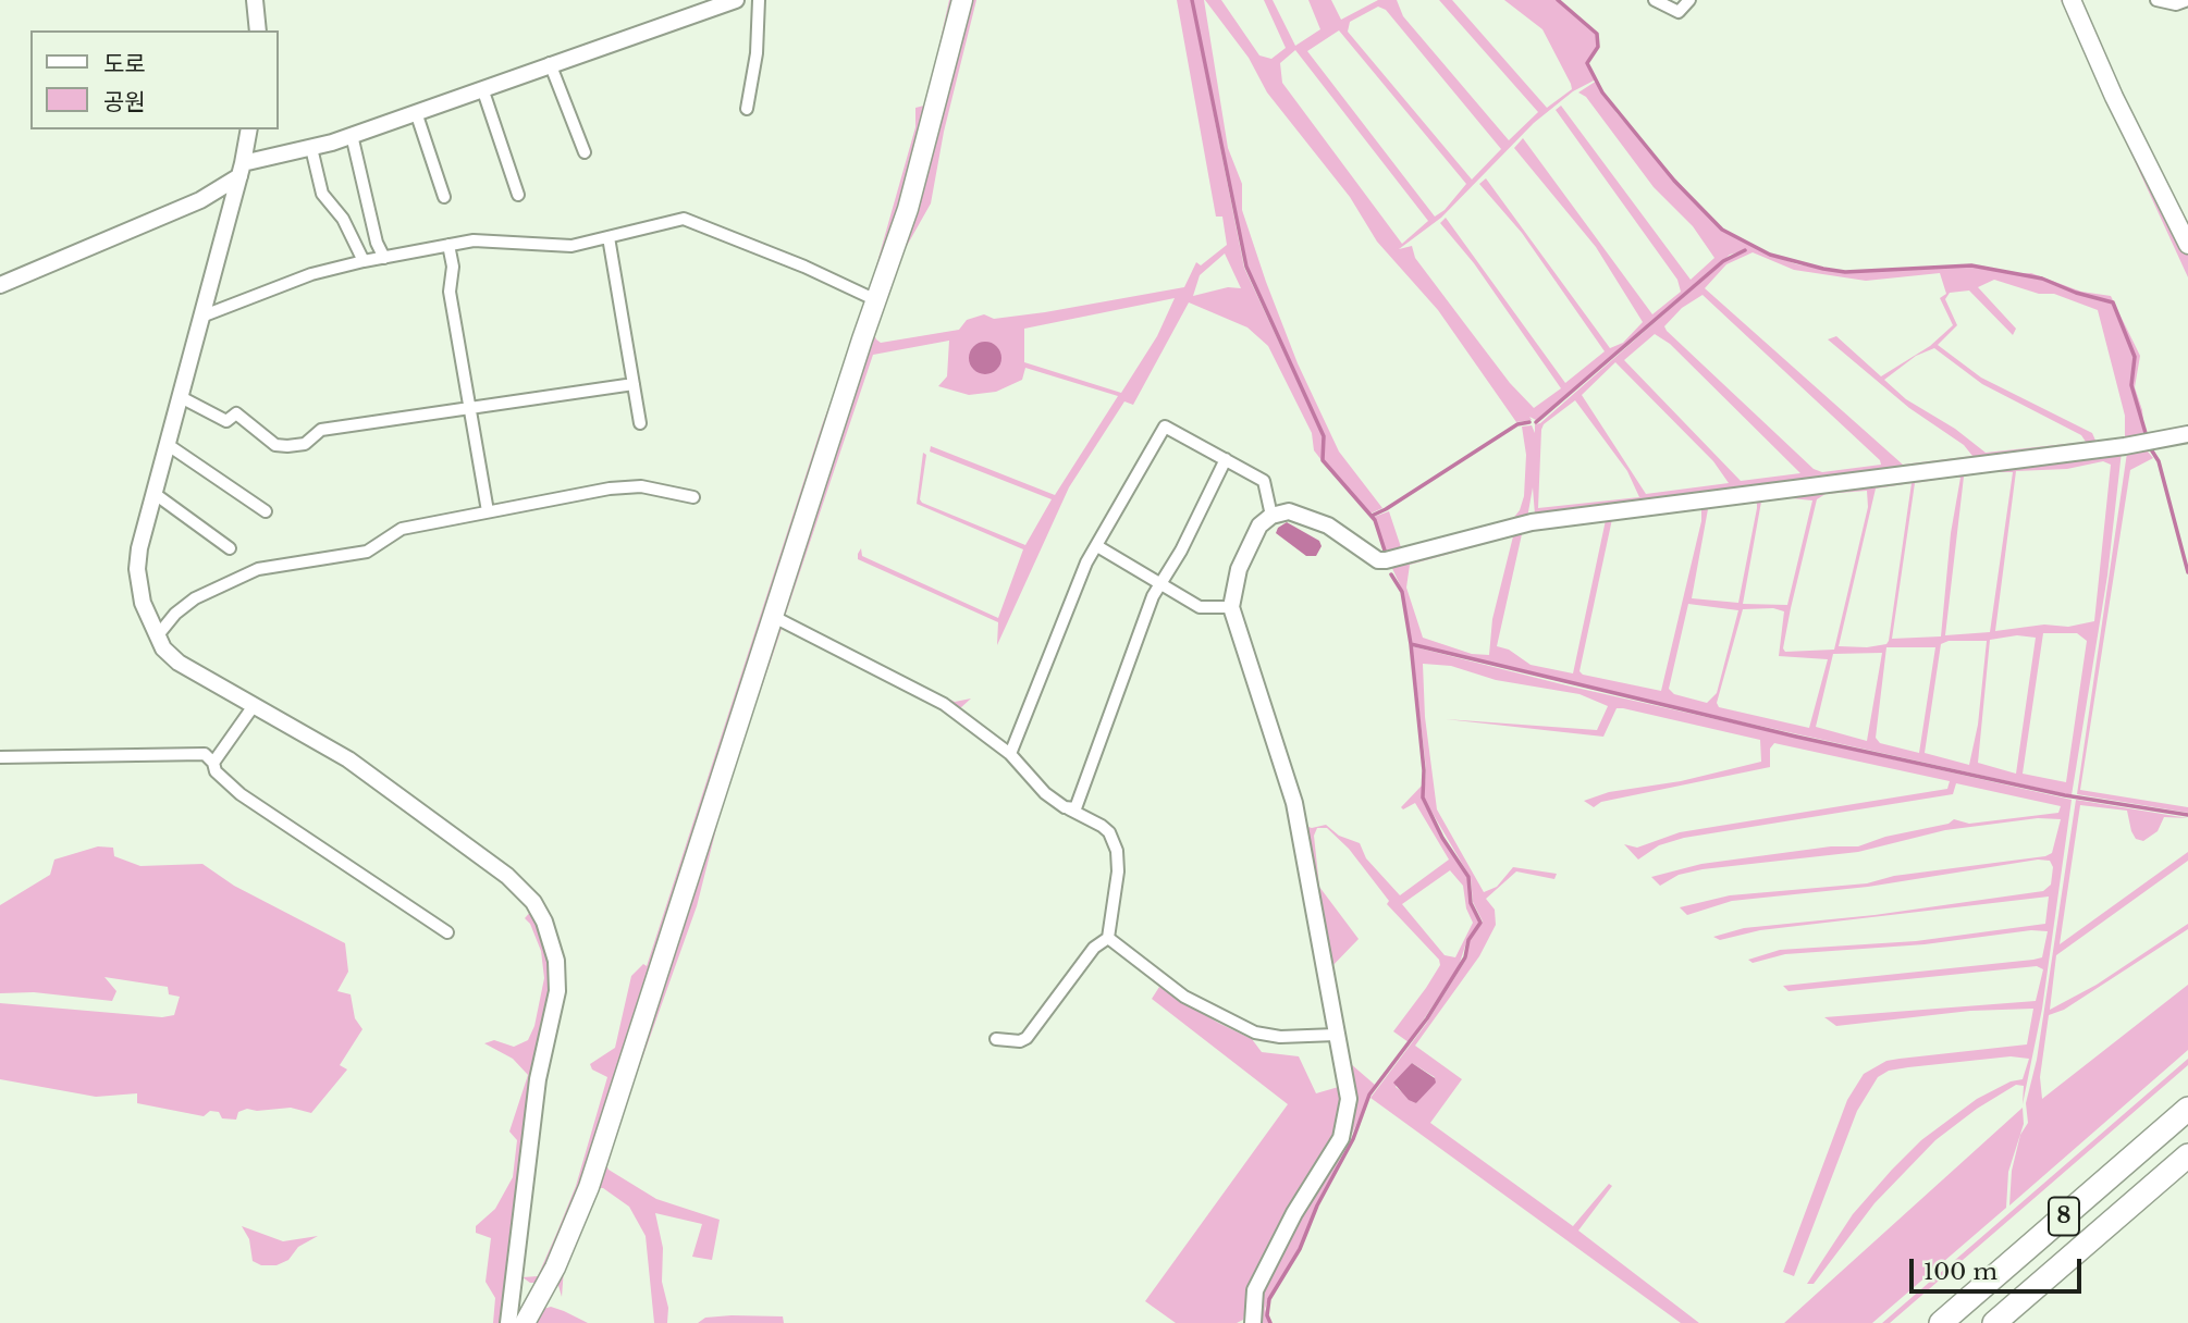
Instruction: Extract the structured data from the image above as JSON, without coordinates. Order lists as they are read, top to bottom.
{
  "streets": {
    "highway": ["8"]
  },
  "legend": ["도로", "공원"],
  "scale_bar": "100 m"
}
